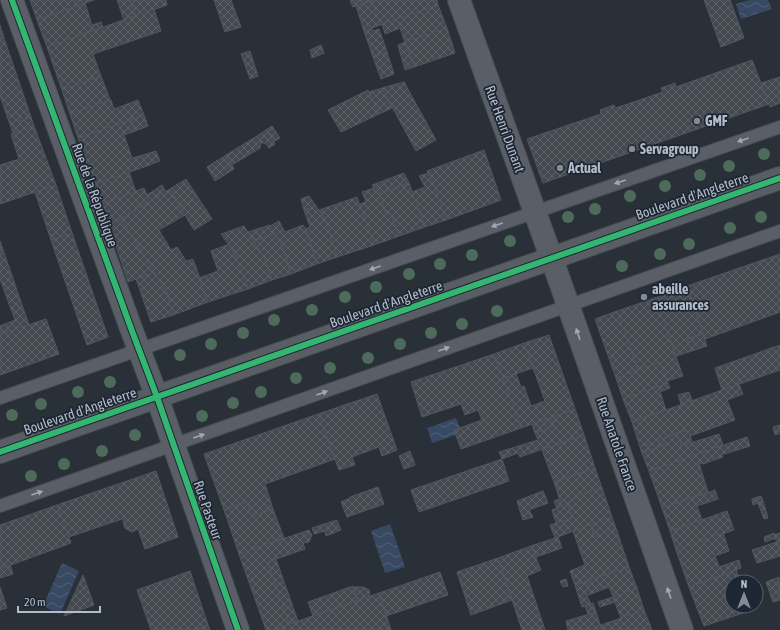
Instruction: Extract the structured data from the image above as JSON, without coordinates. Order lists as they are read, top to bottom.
{
  "streets": {
    "main road": ["Boulevard d'Angleterre"],
    "street": [
      "Rue Henri Dunant",
      "Rue de la République",
      "Rue Anatole France",
      "Rue Pasteur"
    ]
  },
  "crossings": [
    ["Rue Henri Dunant", "Boulevard d'Angleterre"],
    ["Rue Henri Dunant", "Rue Anatole France"],
    ["Rue de la République", "Boulevard d'Angleterre"],
    ["Rue de la République", "Rue Pasteur"],
    ["Boulevard d'Angleterre", "Rue Anatole France"],
    ["Boulevard d'Angleterre", "Rue Pasteur"]
  ],
  "one_way": ["Rue Anatole France"],
  "places": [
    "GMF",
    "Servagroup",
    "Actual",
    "abeille assurances"
  ],
  "scale_bar": "20 m",
  "north": "top"
}
